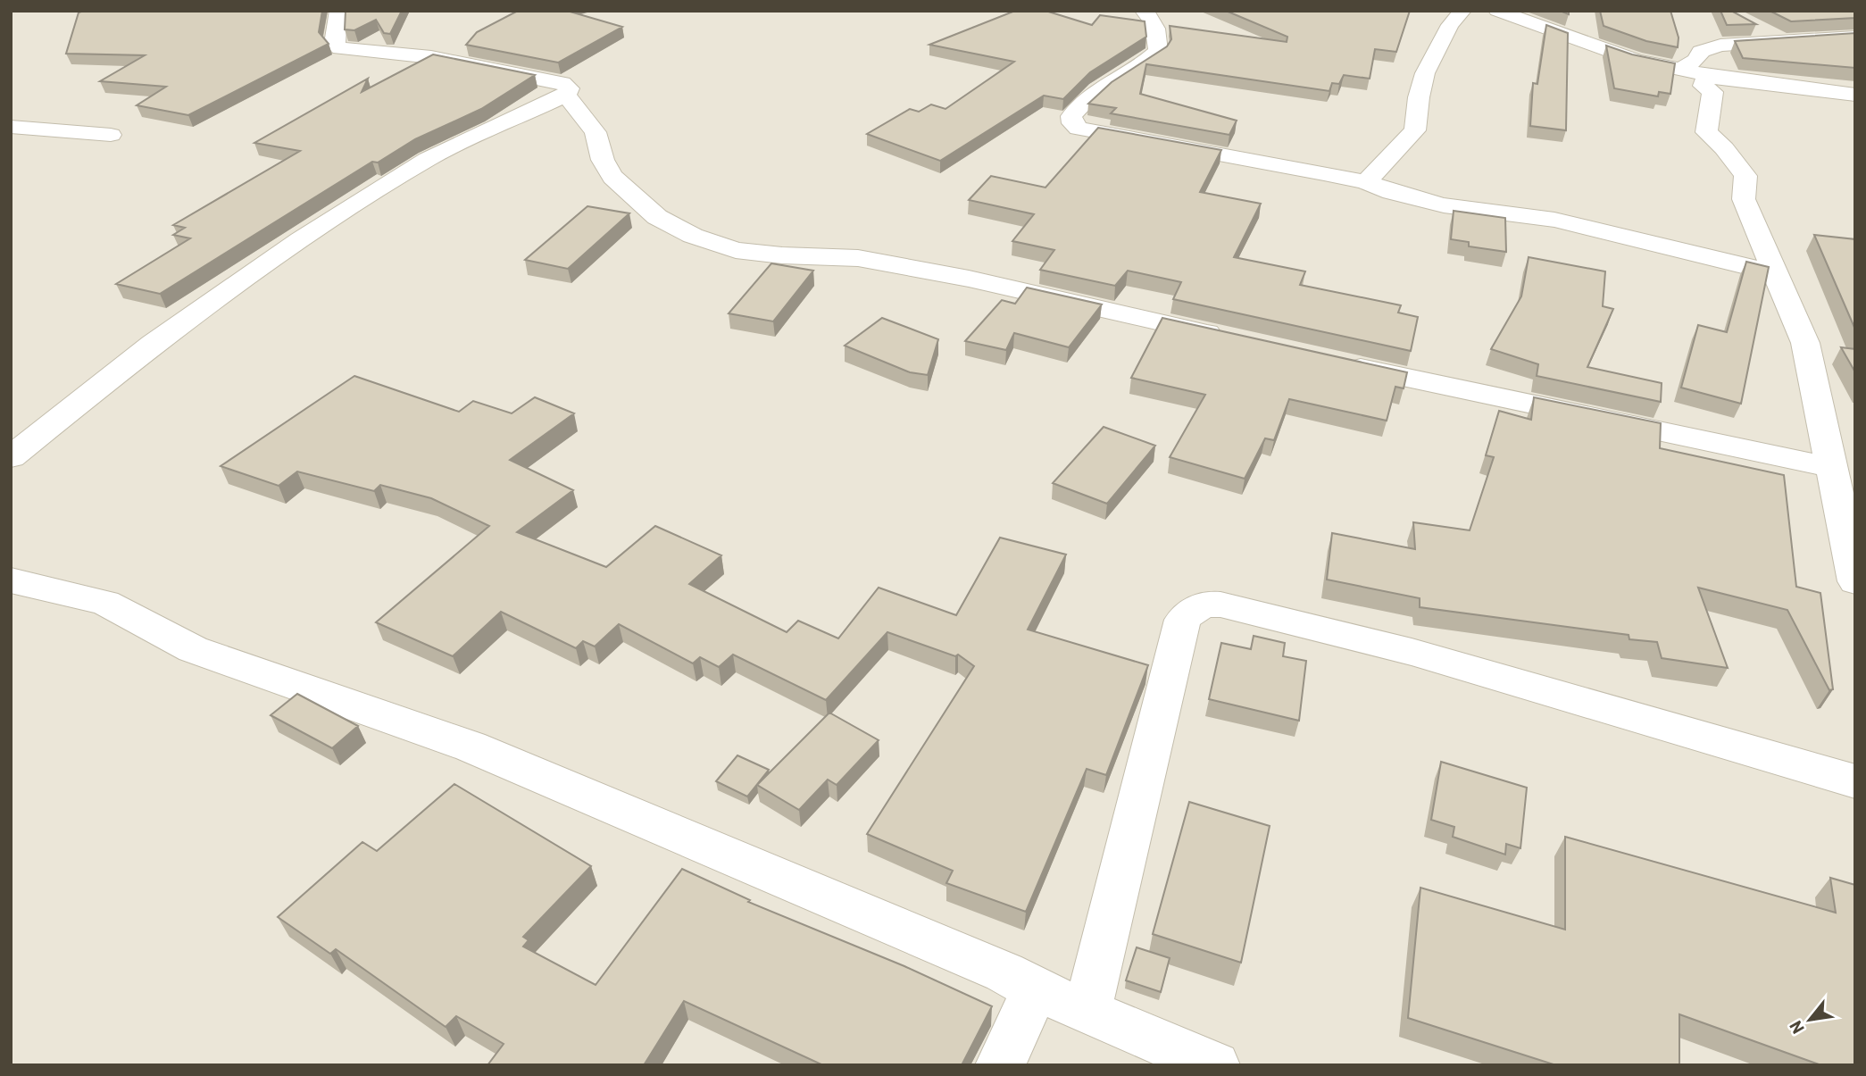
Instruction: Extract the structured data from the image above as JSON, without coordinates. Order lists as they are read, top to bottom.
{
  "north": "bottom left"
}
